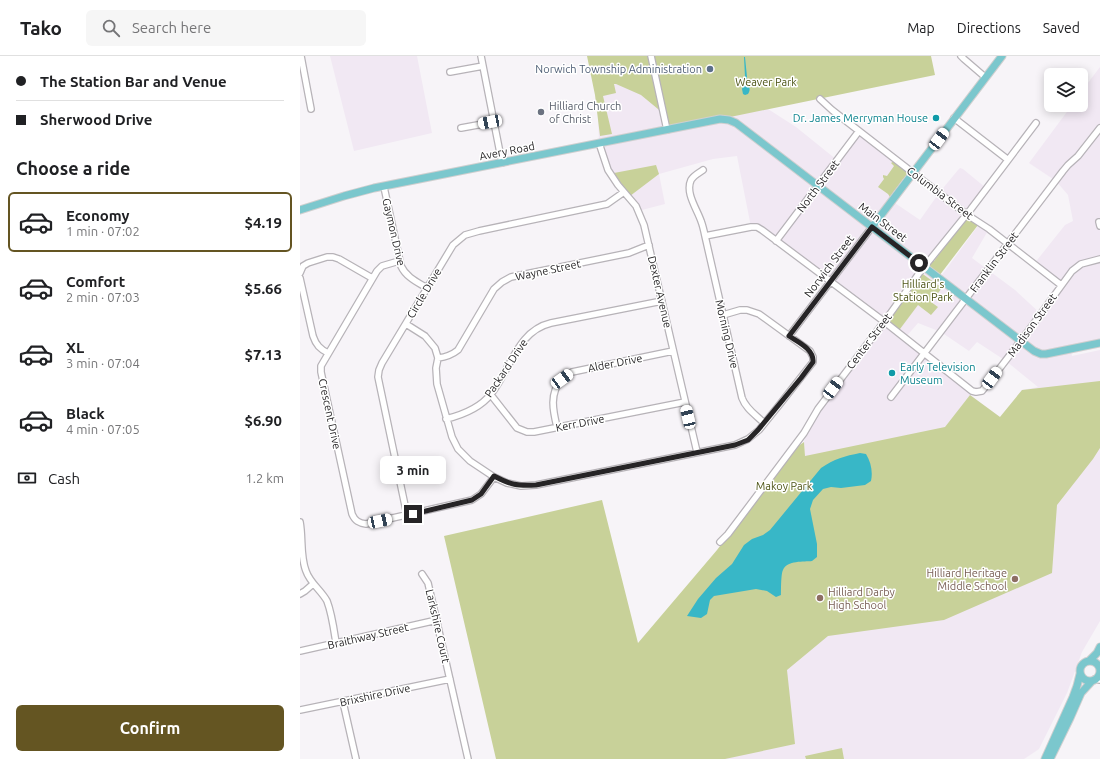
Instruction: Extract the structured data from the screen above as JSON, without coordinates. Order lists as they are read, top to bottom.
{
  "streets": {
    "main road": ["Avery Road", "Main Street", "Norwich Street"],
    "street": [
      "North Street",
      "Columbia Street",
      "Gaymon Drive",
      "Franklin Street",
      "Wayne Street",
      "Dexter Avenue",
      "Circle Drive",
      "Madison Street",
      "Morning Drive",
      "Center Street",
      "Alder Drive",
      "Packard Drive",
      "Crescent Drive",
      "Kerr Drive",
      "Larkshire Court",
      "Braithway Street",
      "Brixshire Drive"
    ]
  },
  "crossings": [
    ["Avery Road", "Main Street"],
    ["Avery Road", "Gaymon Drive"],
    ["Avery Road", "Dexter Avenue"],
    ["North Street", "Columbia Street"],
    ["North Street", "Main Street"],
    ["Columbia Street", "Franklin Street"],
    ["Columbia Street", "Norwich Street"],
    ["Columbia Street", "Madison Street"],
    ["Columbia Street", "Center Street"],
    ["Main Street", "Franklin Street"],
    ["Main Street", "Norwich Street"],
    ["Main Street", "Madison Street"],
    ["Main Street", "Center Street"],
    ["Gaymon Drive", "Circle Drive"],
    ["Gaymon Drive", "Crescent Drive"],
    ["Franklin Street", "Madison Street"],
    ["Wayne Street", "Dexter Avenue"],
    ["Dexter Avenue", "Circle Drive"],
    ["Dexter Avenue", "Alder Drive"],
    ["Dexter Avenue", "Packard Drive"],
    ["Dexter Avenue", "Kerr Drive"],
    ["Circle Drive", "Crescent Drive"],
    ["Alder Drive", "Kerr Drive"],
    ["Packard Drive", "Kerr Drive"],
    ["Larkshire Court", "Braithway Street"],
    ["Larkshire Court", "Brixshire Drive"]
  ],
  "parks": ["Weaver Park", "Hilliard's Station Park", "Makoy Park"],
  "places": [
    "Norwich Township Administration",
    "Hilliard Church of Christ",
    "Dr. James Merryman House",
    "Early Television Museum",
    "Hilliard Heritage Middle School",
    "Hilliard Darby High School"
  ],
  "page": {
    "header": "Tako",
    "search": "Search here",
    "nav": ["Map", "Directions", "Saved"],
    "banner": ["The Station Bar and Venue", "Sherwood Drive"],
    "heading": "Choose a ride",
    "list": [
      {
        "name": "Economy",
        "note": "1 min · 07:02",
        "value": "$4.19"
      },
      {
        "name": "Comfort",
        "note": "2 min · 07:03",
        "value": "$5.66"
      },
      {
        "name": "XL",
        "note": "3 min · 07:04",
        "value": "$7.13"
      },
      {
        "name": "Black",
        "note": "4 min · 07:05",
        "value": "$6.90"
      }
    ],
    "pay": ["Cash", "1.2 km"],
    "bubble": "3 min",
    "buttons": "Confirm"
  }
}
